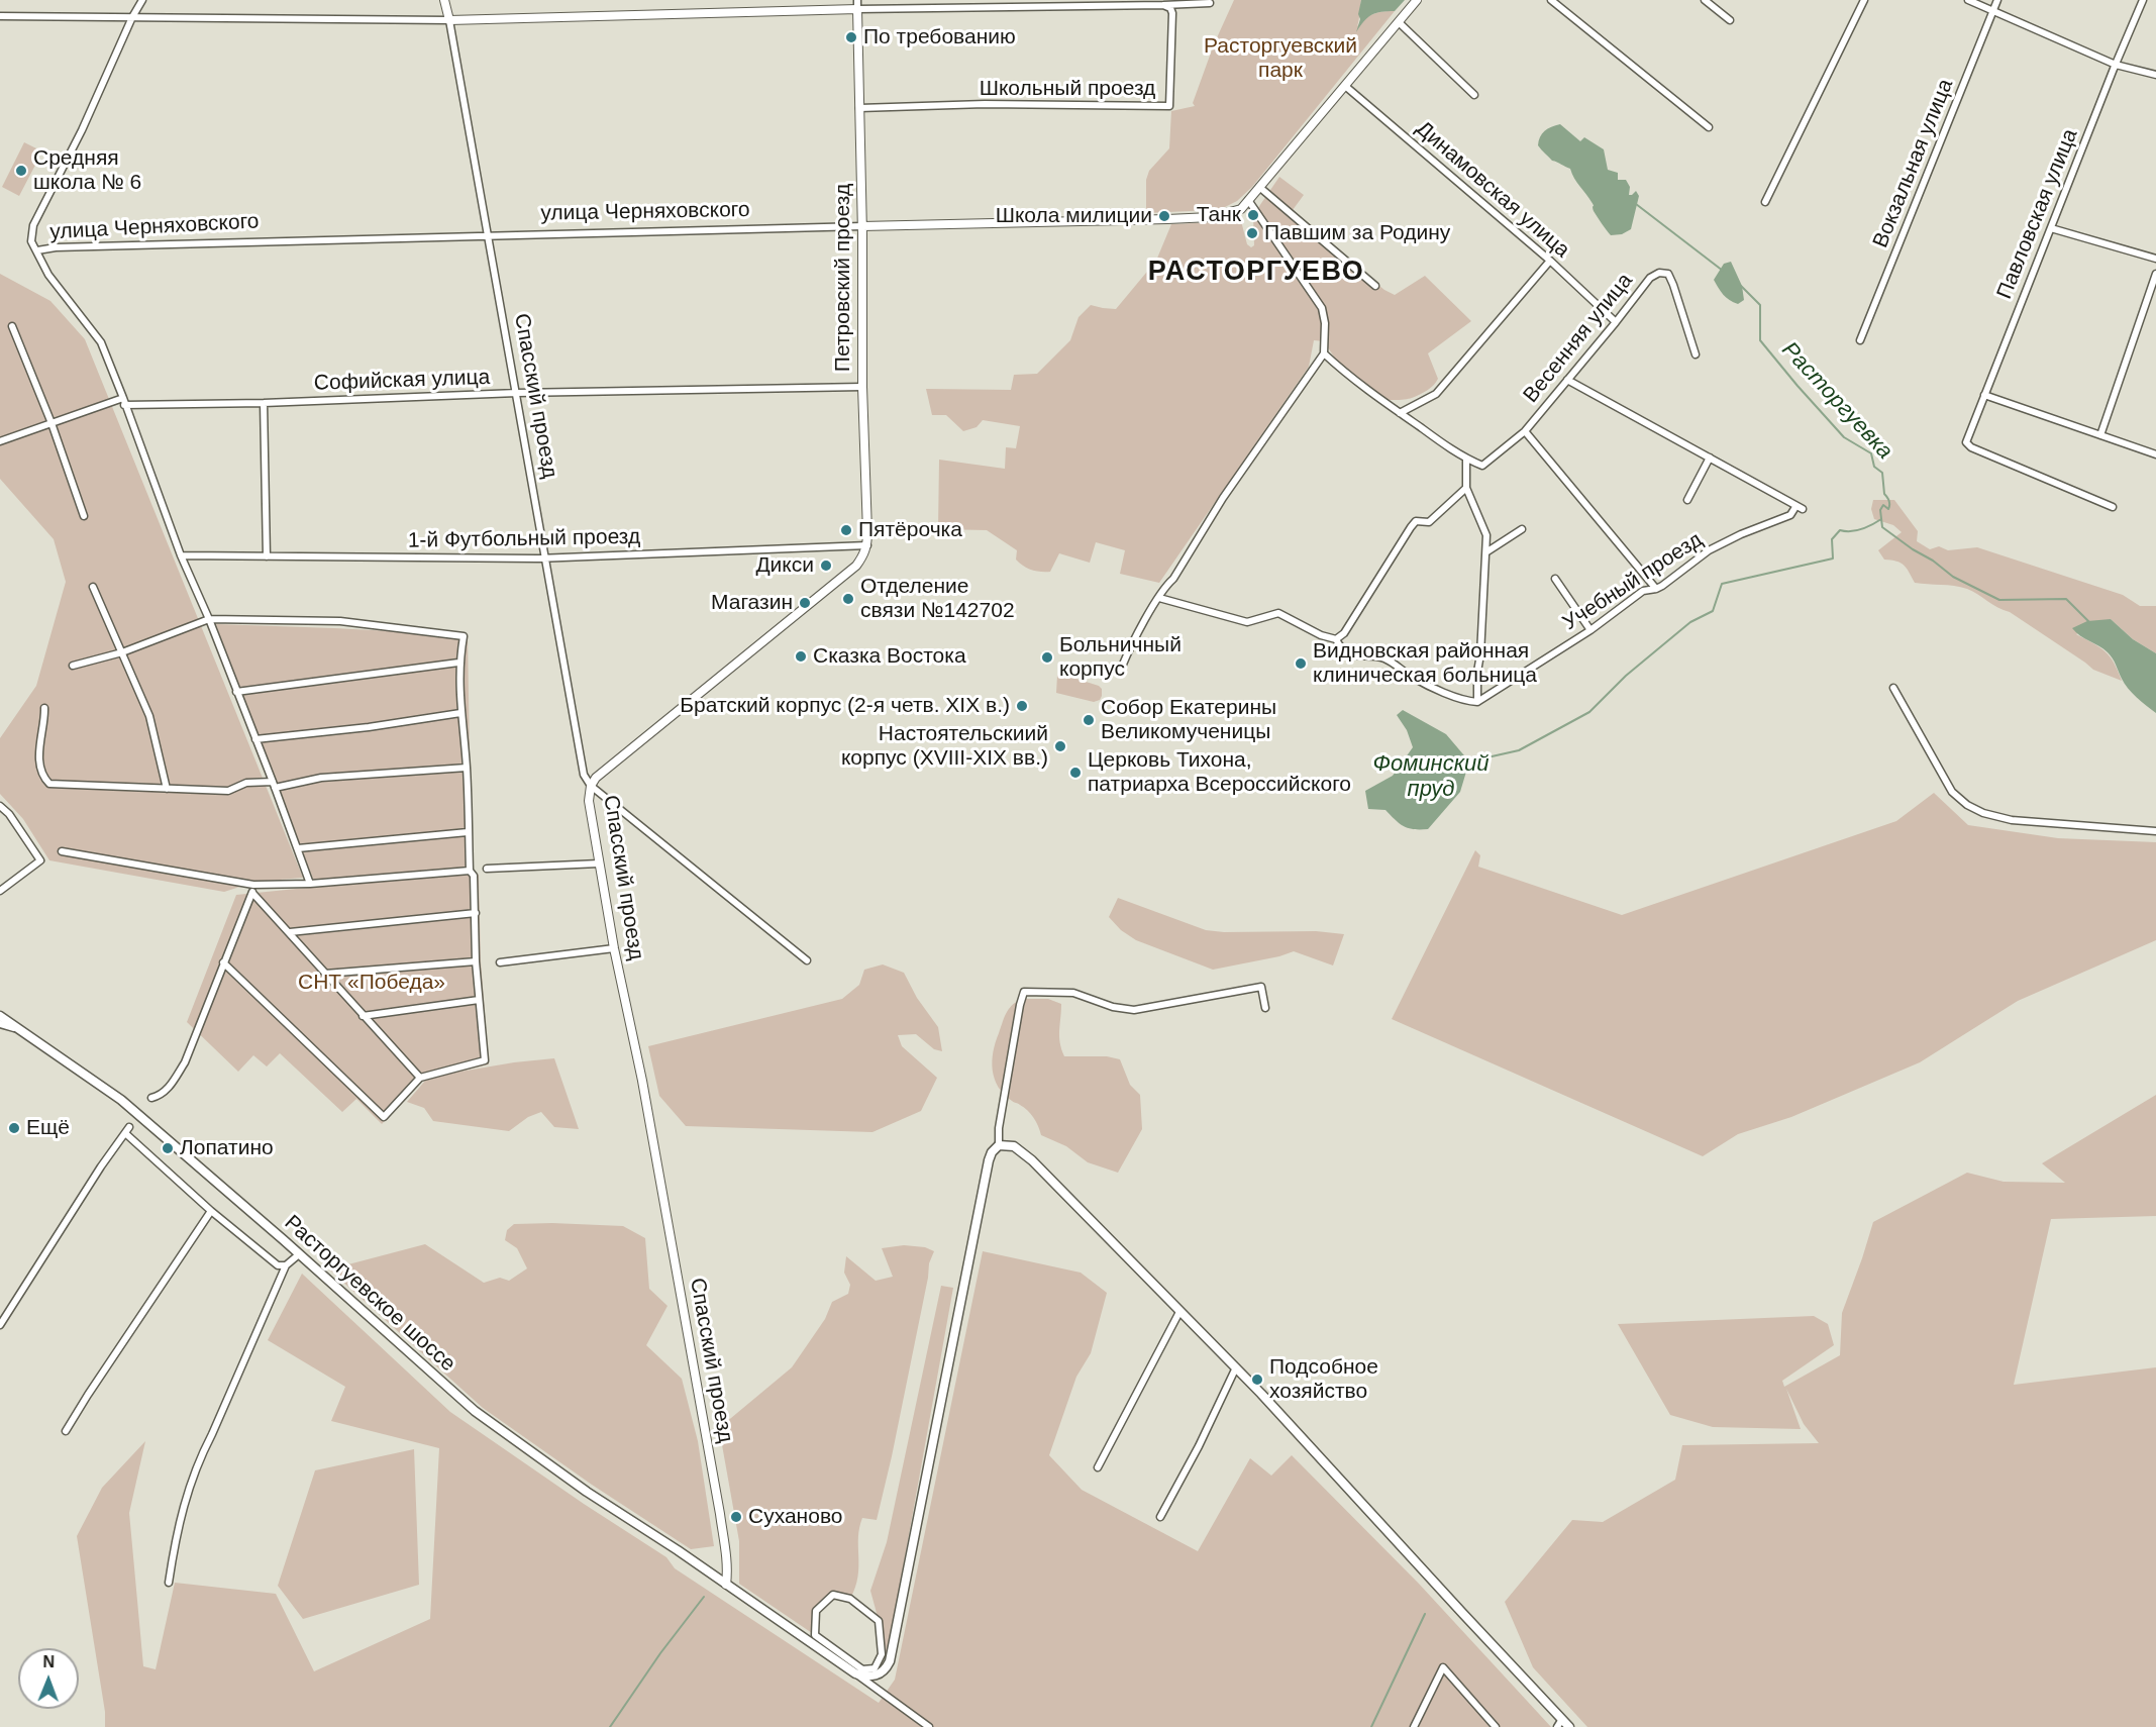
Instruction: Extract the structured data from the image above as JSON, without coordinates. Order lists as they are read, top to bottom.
{
  "streets": {
    "main road": ["Расторгуевское шоссе"],
    "street": [
      "Школьный проезд",
      "Вокзальная улица",
      "Динамовская улица",
      "улица Черняховского",
      "Павловская улица",
      "Петровский проезд",
      "Весенняя улица",
      "Софийская улица",
      "Спасский проезд",
      "1-й Футбольный проезд",
      "Учебный проезд"
    ]
  },
  "crossings": [
    ["Школьный проезд", "Петровский проезд"],
    ["Динамовская улица", "улица Черняховского"],
    ["Динамовская улица", "Весенняя улица"],
    ["улица Черняховского", "Петровский проезд"],
    ["улица Черняховского", "Спасский проезд"],
    ["Петровский проезд", "Софийская улица"],
    ["Петровский проезд", "1-й Футбольный проезд"],
    ["Софийская улица", "Спасский проезд"],
    ["Спасский проезд", "1-й Футбольный проезд"],
    ["Спасский проезд", "Расторгуевское шоссе"]
  ],
  "districts": ["РАСТОРГУЕВО"],
  "water": ["Расторгуевка", "Фоминский пруд"],
  "parks": ["Расторгуевский парк", "СНТ «Победа»"],
  "places": [
    "По требованию",
    "Средняя школа № 6",
    "Танк",
    "Школа милиции",
    "Павшим за Родину",
    "Пятёрочка",
    "Дикси",
    "Отделение связи №142702",
    "Магазин",
    "Сказка Востока",
    "Больничный корпус",
    "Видновская районная клиническая больница",
    "Братский корпус (2-я четв. XIX в.)",
    "Собор Екатерины Великомученицы",
    "Настоятельскиий корпус (XVIII-XIX вв.)",
    "Церковь Тихона, патриарха Всероссийского",
    "Ещё",
    "Лопатино",
    "Подсобное хозяйство",
    "Суханово"
  ],
  "north": "top"
}
